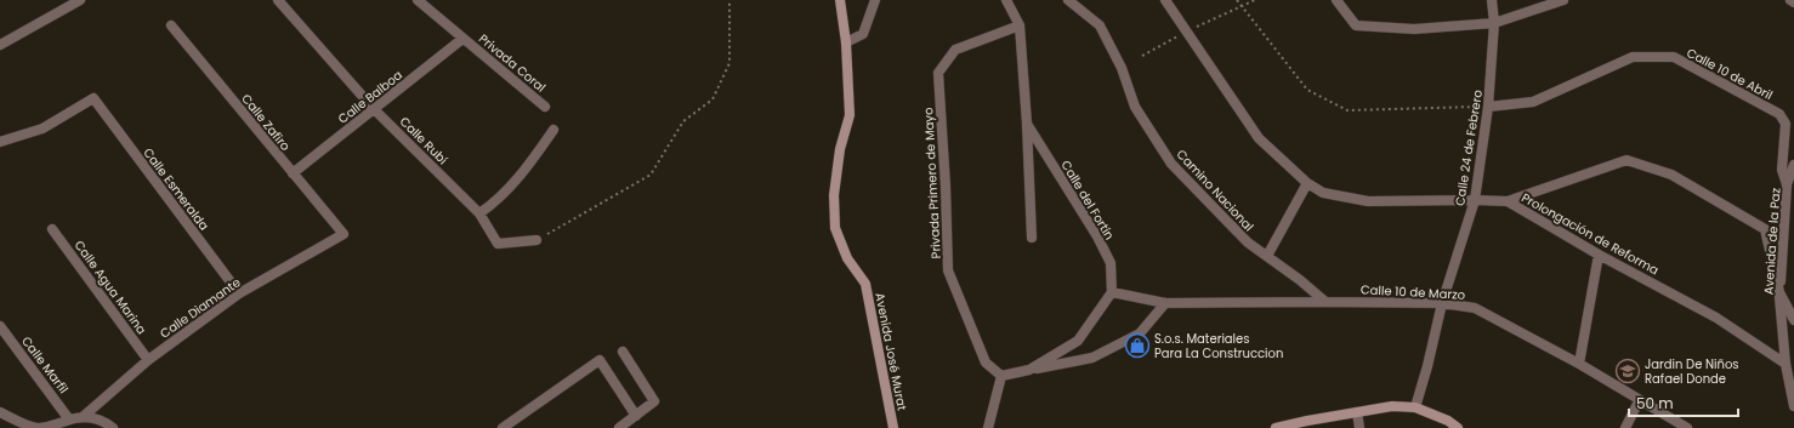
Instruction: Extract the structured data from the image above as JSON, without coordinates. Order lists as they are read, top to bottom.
{
  "streets": {
    "street": [
      "Privada Coral",
      "Calle 10 de Abril",
      "Calle Balboa",
      "Calle Zafiro",
      "Calle Rubí",
      "Calle 24 de Febrero",
      "Privada Primero de Mayo",
      "Calle Esmeralda",
      "Camino Nacional",
      "Calle del Fortín",
      "Prolongación de Reforma",
      "Avenida de la Paz",
      "Calle Agua Marina",
      "Calle 10 de Marzo",
      "Calle Diamante",
      "Avenida José Murat",
      "Calle Marfil"
    ]
  },
  "crossings": [
    ["Privada Coral", "Calle Balboa"],
    ["Calle 10 de Abril", "Calle 24 de Febrero"],
    ["Calle 10 de Abril", "Avenida de la Paz"],
    ["Calle Balboa", "Calle Zafiro"],
    ["Calle Balboa", "Calle Rubí"],
    ["Calle Zafiro", "Calle Diamante"],
    ["Calle 24 de Febrero", "Prolongación de Reforma"],
    ["Calle 24 de Febrero", "Calle 10 de Marzo"],
    ["Privada Primero de Mayo", "Calle del Fortín"],
    ["Calle Esmeralda", "Calle Diamante"],
    ["Camino Nacional", "Calle 10 de Marzo"],
    ["Calle del Fortín", "Calle 10 de Marzo"],
    ["Prolongación de Reforma", "Avenida de la Paz"],
    ["Calle Agua Marina", "Calle Diamante"]
  ],
  "places": {
    "shop": ["S.o.s. Materiales Para La Construccion"],
    "school or university": ["Jardin De Niños Rafael Donde"]
  },
  "scale_bar": "50 m"
}
